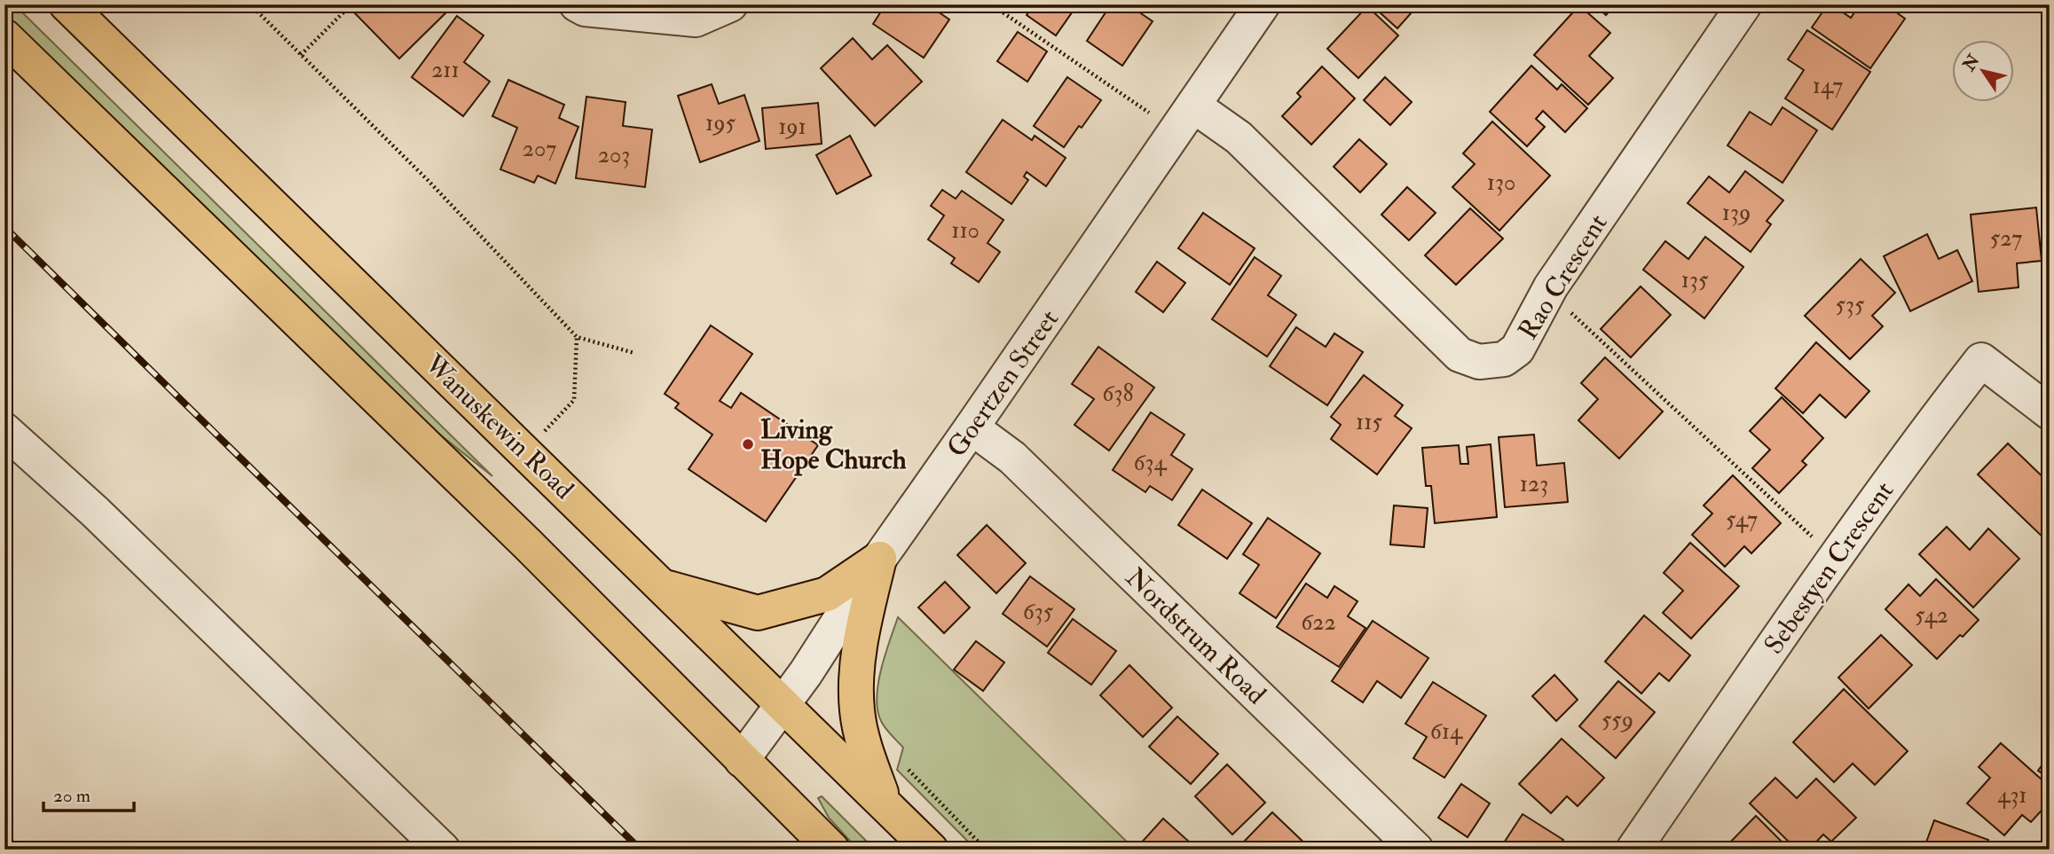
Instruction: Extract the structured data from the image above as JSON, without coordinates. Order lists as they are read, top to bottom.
{
  "streets": {
    "main road": ["Wanuskewin Road"],
    "street": [
      "Rao Crescent",
      "Goertzen Street",
      "Sebestyen Crescent",
      "Nordstrum Road"
    ]
  },
  "crossings": [
    ["Rao Crescent", "Goertzen Street"],
    ["Goertzen Street", "Wanuskewin Road"],
    ["Goertzen Street", "Nordstrum Road"]
  ],
  "places": ["Living Hope Church"],
  "house_numbers": [
    "211",
    "147",
    "195",
    "191",
    "207",
    "203",
    "130",
    "139",
    "110",
    "527",
    "135",
    "535",
    "638",
    "115",
    "634",
    "123",
    "547",
    "635",
    "542",
    "622",
    "559",
    "614",
    "431"
  ],
  "scale_bar": "20 m",
  "north": "top left"
}
